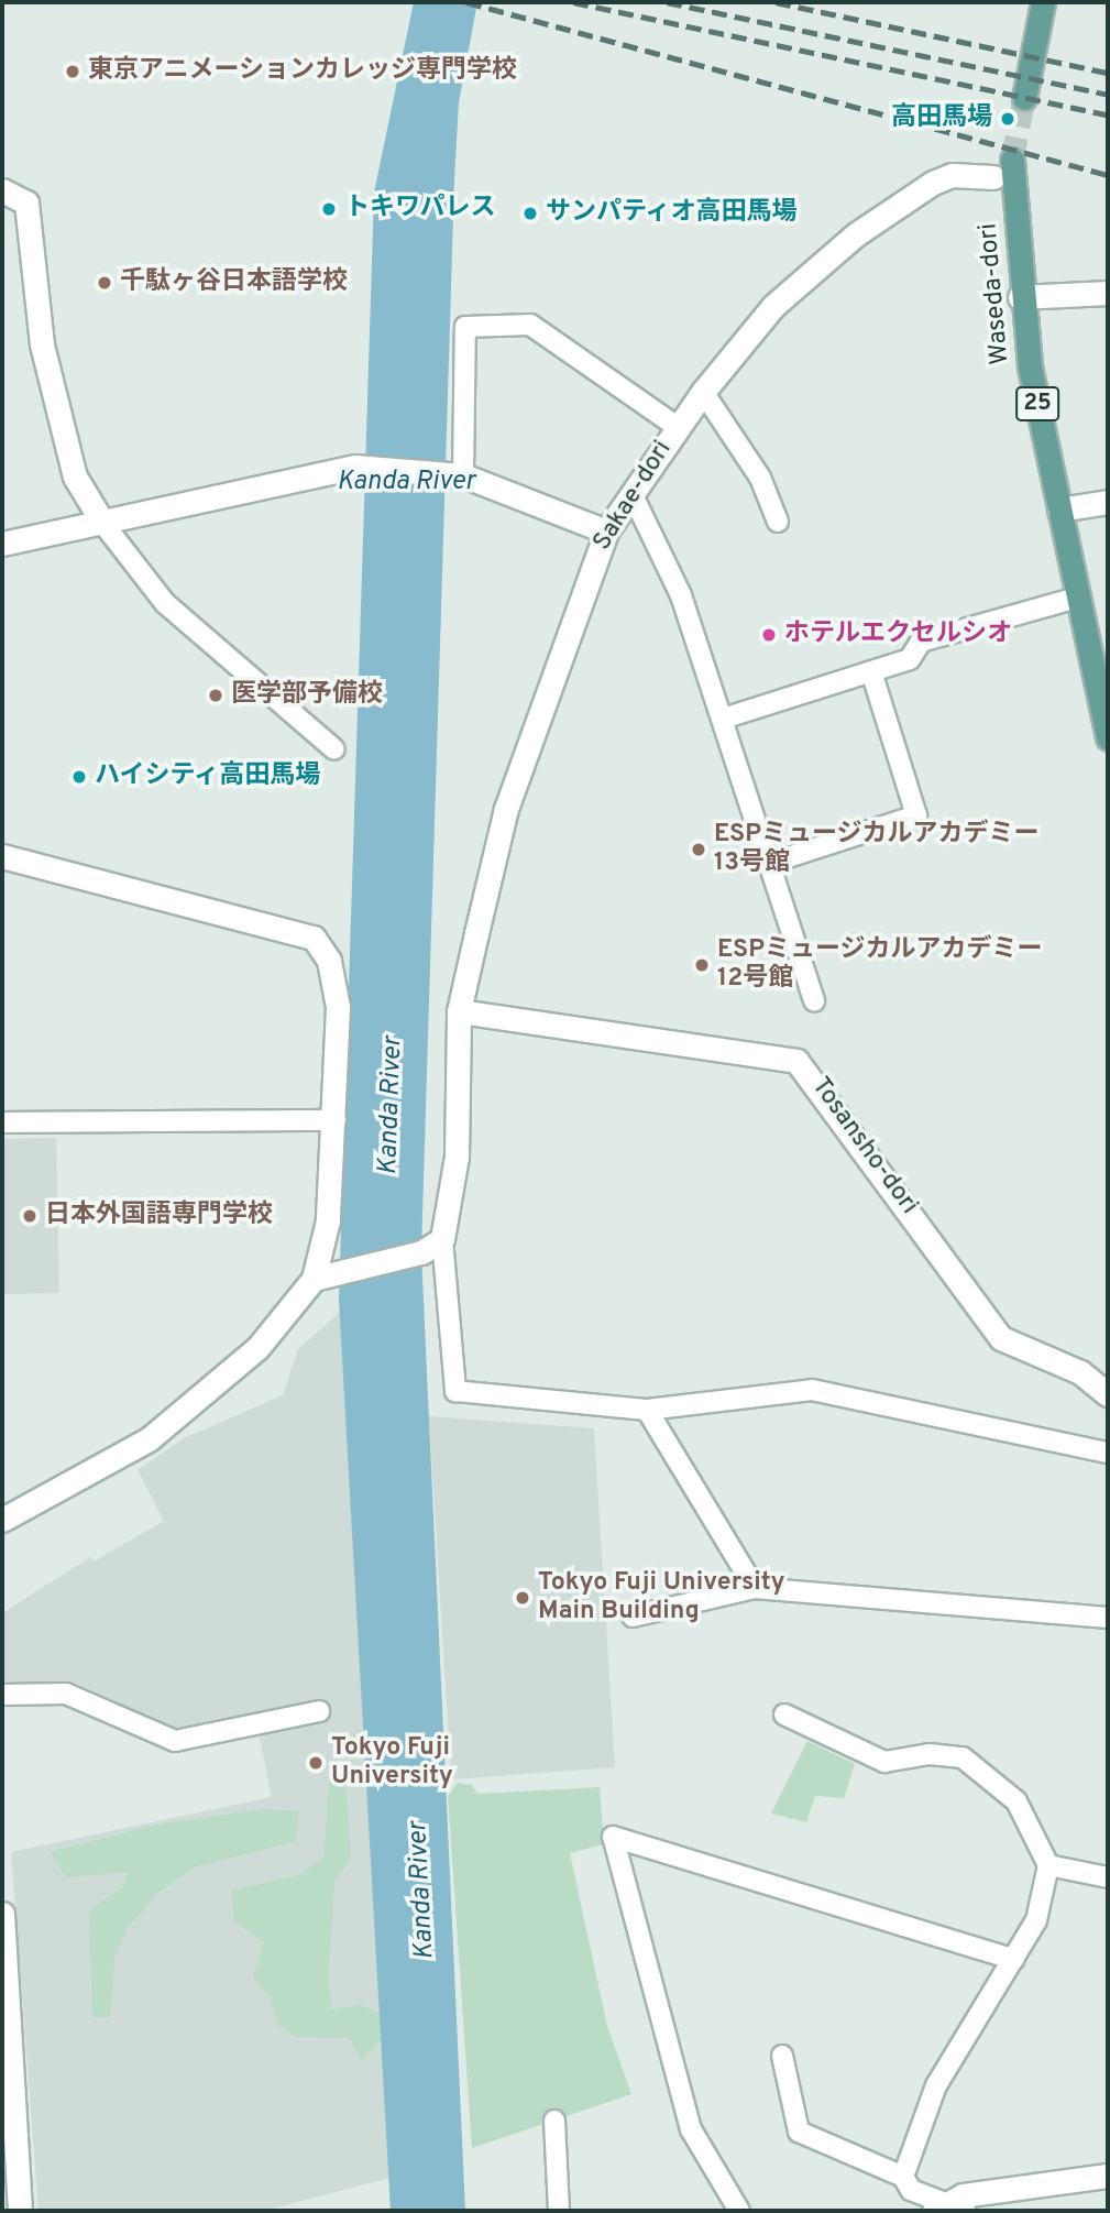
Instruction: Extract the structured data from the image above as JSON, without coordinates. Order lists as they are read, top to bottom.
{
  "streets": {
    "main road": ["Waseda-dori", "25"],
    "street": ["Sakae-dori", "Tosansho-dori"]
  },
  "crossings": [
    ["Sakae-dori", "Tosansho-dori"]
  ],
  "water": ["Kanda River"],
  "places": [
    "東京アニメーションカレッジ専門学校",
    "高田馬場",
    "トキワパレス",
    "サンパティオ高田馬場",
    "千駄ヶ谷日本語学校",
    "ホテルエクセルシオ",
    "医学部予備校",
    "ハイシティ高田馬場",
    "ESPミュージカルアカデミー 13号館",
    "ESPミュージカルアカデミー 12号館",
    "日本外国語専門学校",
    "Tokyo Fuji University Main Building",
    "Tokyo Fuji University"
  ]
}
